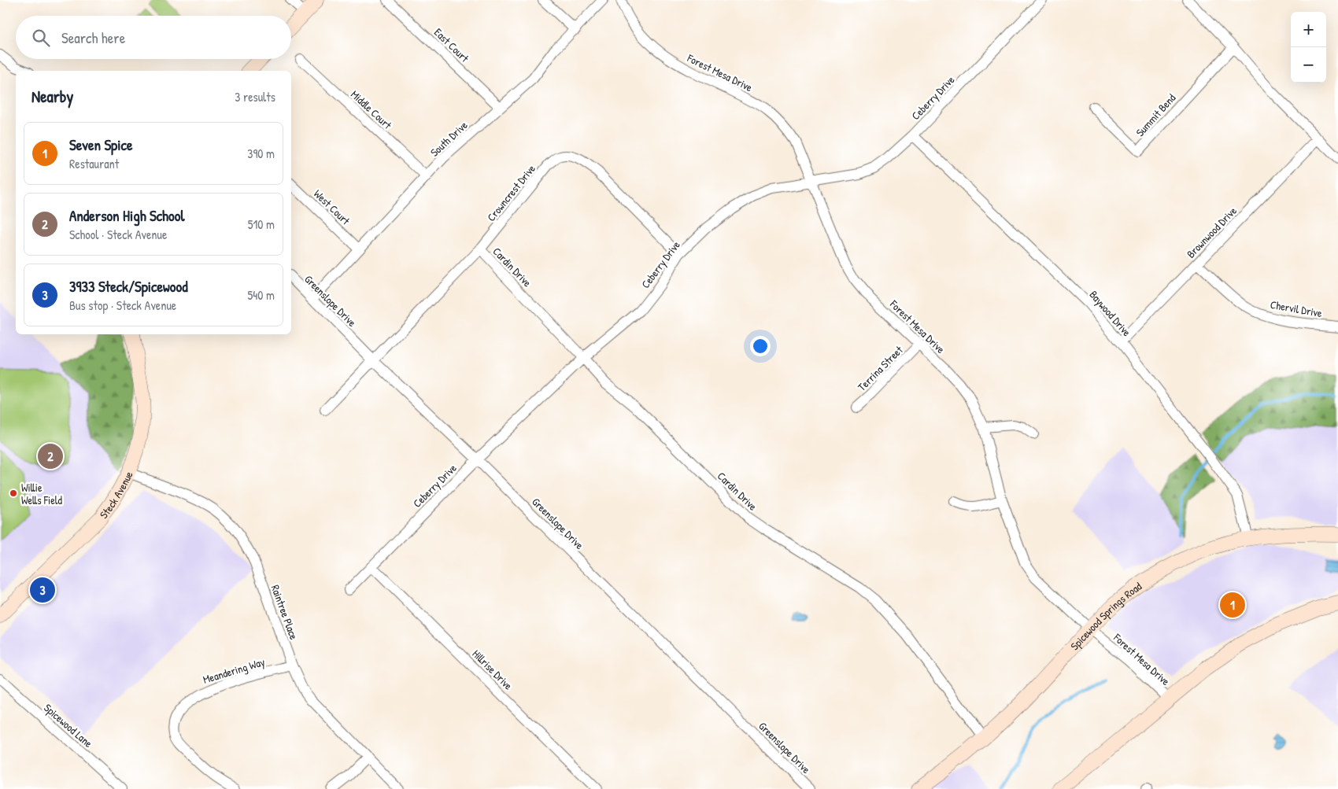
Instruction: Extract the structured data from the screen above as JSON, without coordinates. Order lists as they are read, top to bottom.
{
  "streets": {
    "main road": ["Steck Avenue", "Spicewood Springs Road"],
    "street": [
      "East Court",
      "Forest Mesa Drive",
      "Ceberry Drive",
      "Middle Court",
      "Summit Bend",
      "South Drive",
      "Crowncrest Drive",
      "West Court",
      "Brownwood Drive",
      "Cardin Drive",
      "Greenslope Drive",
      "Chervil Drive",
      "Baywood Drive",
      "Terrina Street",
      "Raintree Place",
      "Hillrise Drive",
      "Meandering Way",
      "Spicewood Lane"
    ]
  },
  "crossings": [
    ["East Court", "South Drive"],
    ["Forest Mesa Drive", "Ceberry Drive"],
    ["Forest Mesa Drive", "Terrina Street"],
    ["Forest Mesa Drive", "Spicewood Springs Road"],
    ["Ceberry Drive", "Crowncrest Drive"],
    ["Ceberry Drive", "Cardin Drive"],
    ["Ceberry Drive", "Greenslope Drive"],
    ["Ceberry Drive", "Baywood Drive"],
    ["Ceberry Drive", "Hillrise Drive"],
    ["Middle Court", "South Drive"],
    ["South Drive", "West Court"],
    ["South Drive", "Greenslope Drive"],
    ["Crowncrest Drive", "Cardin Drive"],
    ["Crowncrest Drive", "Greenslope Drive"],
    ["Brownwood Drive", "Chervil Drive"],
    ["Brownwood Drive", "Baywood Drive"],
    ["Cardin Drive", "Spicewood Springs Road"],
    ["Baywood Drive", "Spicewood Springs Road"],
    ["Steck Avenue", "Raintree Place"],
    ["Raintree Place", "Meandering Way"]
  ],
  "places": ["Willie Wells Field"],
  "page": {
    "map_buttons": ["+", "−"],
    "search": "Search here",
    "heading": ["Nearby", "3 results"],
    "list": [
      {
        "mark": "1",
        "name": "Seven Spice",
        "note": "Restaurant",
        "value": "390 m"
      },
      {
        "mark": "2",
        "name": "Anderson High School",
        "note": "School · Steck Avenue",
        "value": "510 m"
      },
      {
        "mark": "3",
        "name": "3933 Steck/Spicewood",
        "note": "Bus stop · Steck Avenue",
        "value": "540 m"
      }
    ],
    "pins": ["2", "3", "1"]
  }
}
